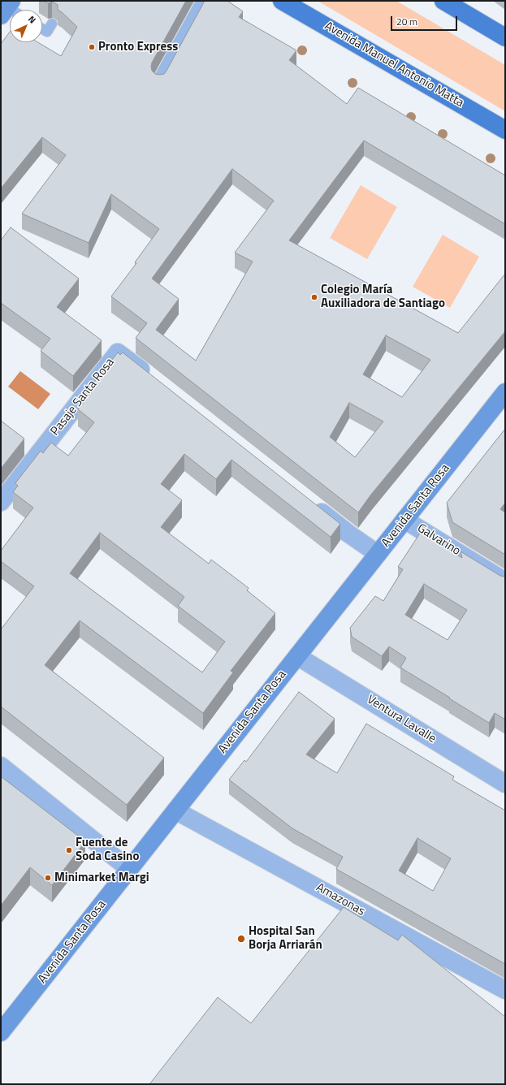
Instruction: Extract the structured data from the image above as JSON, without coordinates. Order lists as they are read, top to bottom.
{
  "streets": {
    "main road": ["Avenida Manuel Antonio Matta", "Avenida Santa Rosa"],
    "street": [
      "Pasaje Santa Rosa",
      "Galvarino",
      "Ventura Lavalle",
      "Amazonas"
    ]
  },
  "crossings": [
    ["Avenida Santa Rosa", "Galvarino"],
    ["Avenida Santa Rosa", "Ventura Lavalle"],
    ["Avenida Santa Rosa", "Amazonas"]
  ],
  "places": [
    "Pronto Express",
    "Colegio María Auxiliadora de Santiago",
    "Fuente de Soda Casino",
    "Minimarket Margi",
    "Hospital San Borja Arriarán"
  ],
  "scale_bar": "20 m",
  "north": "top right"
}
